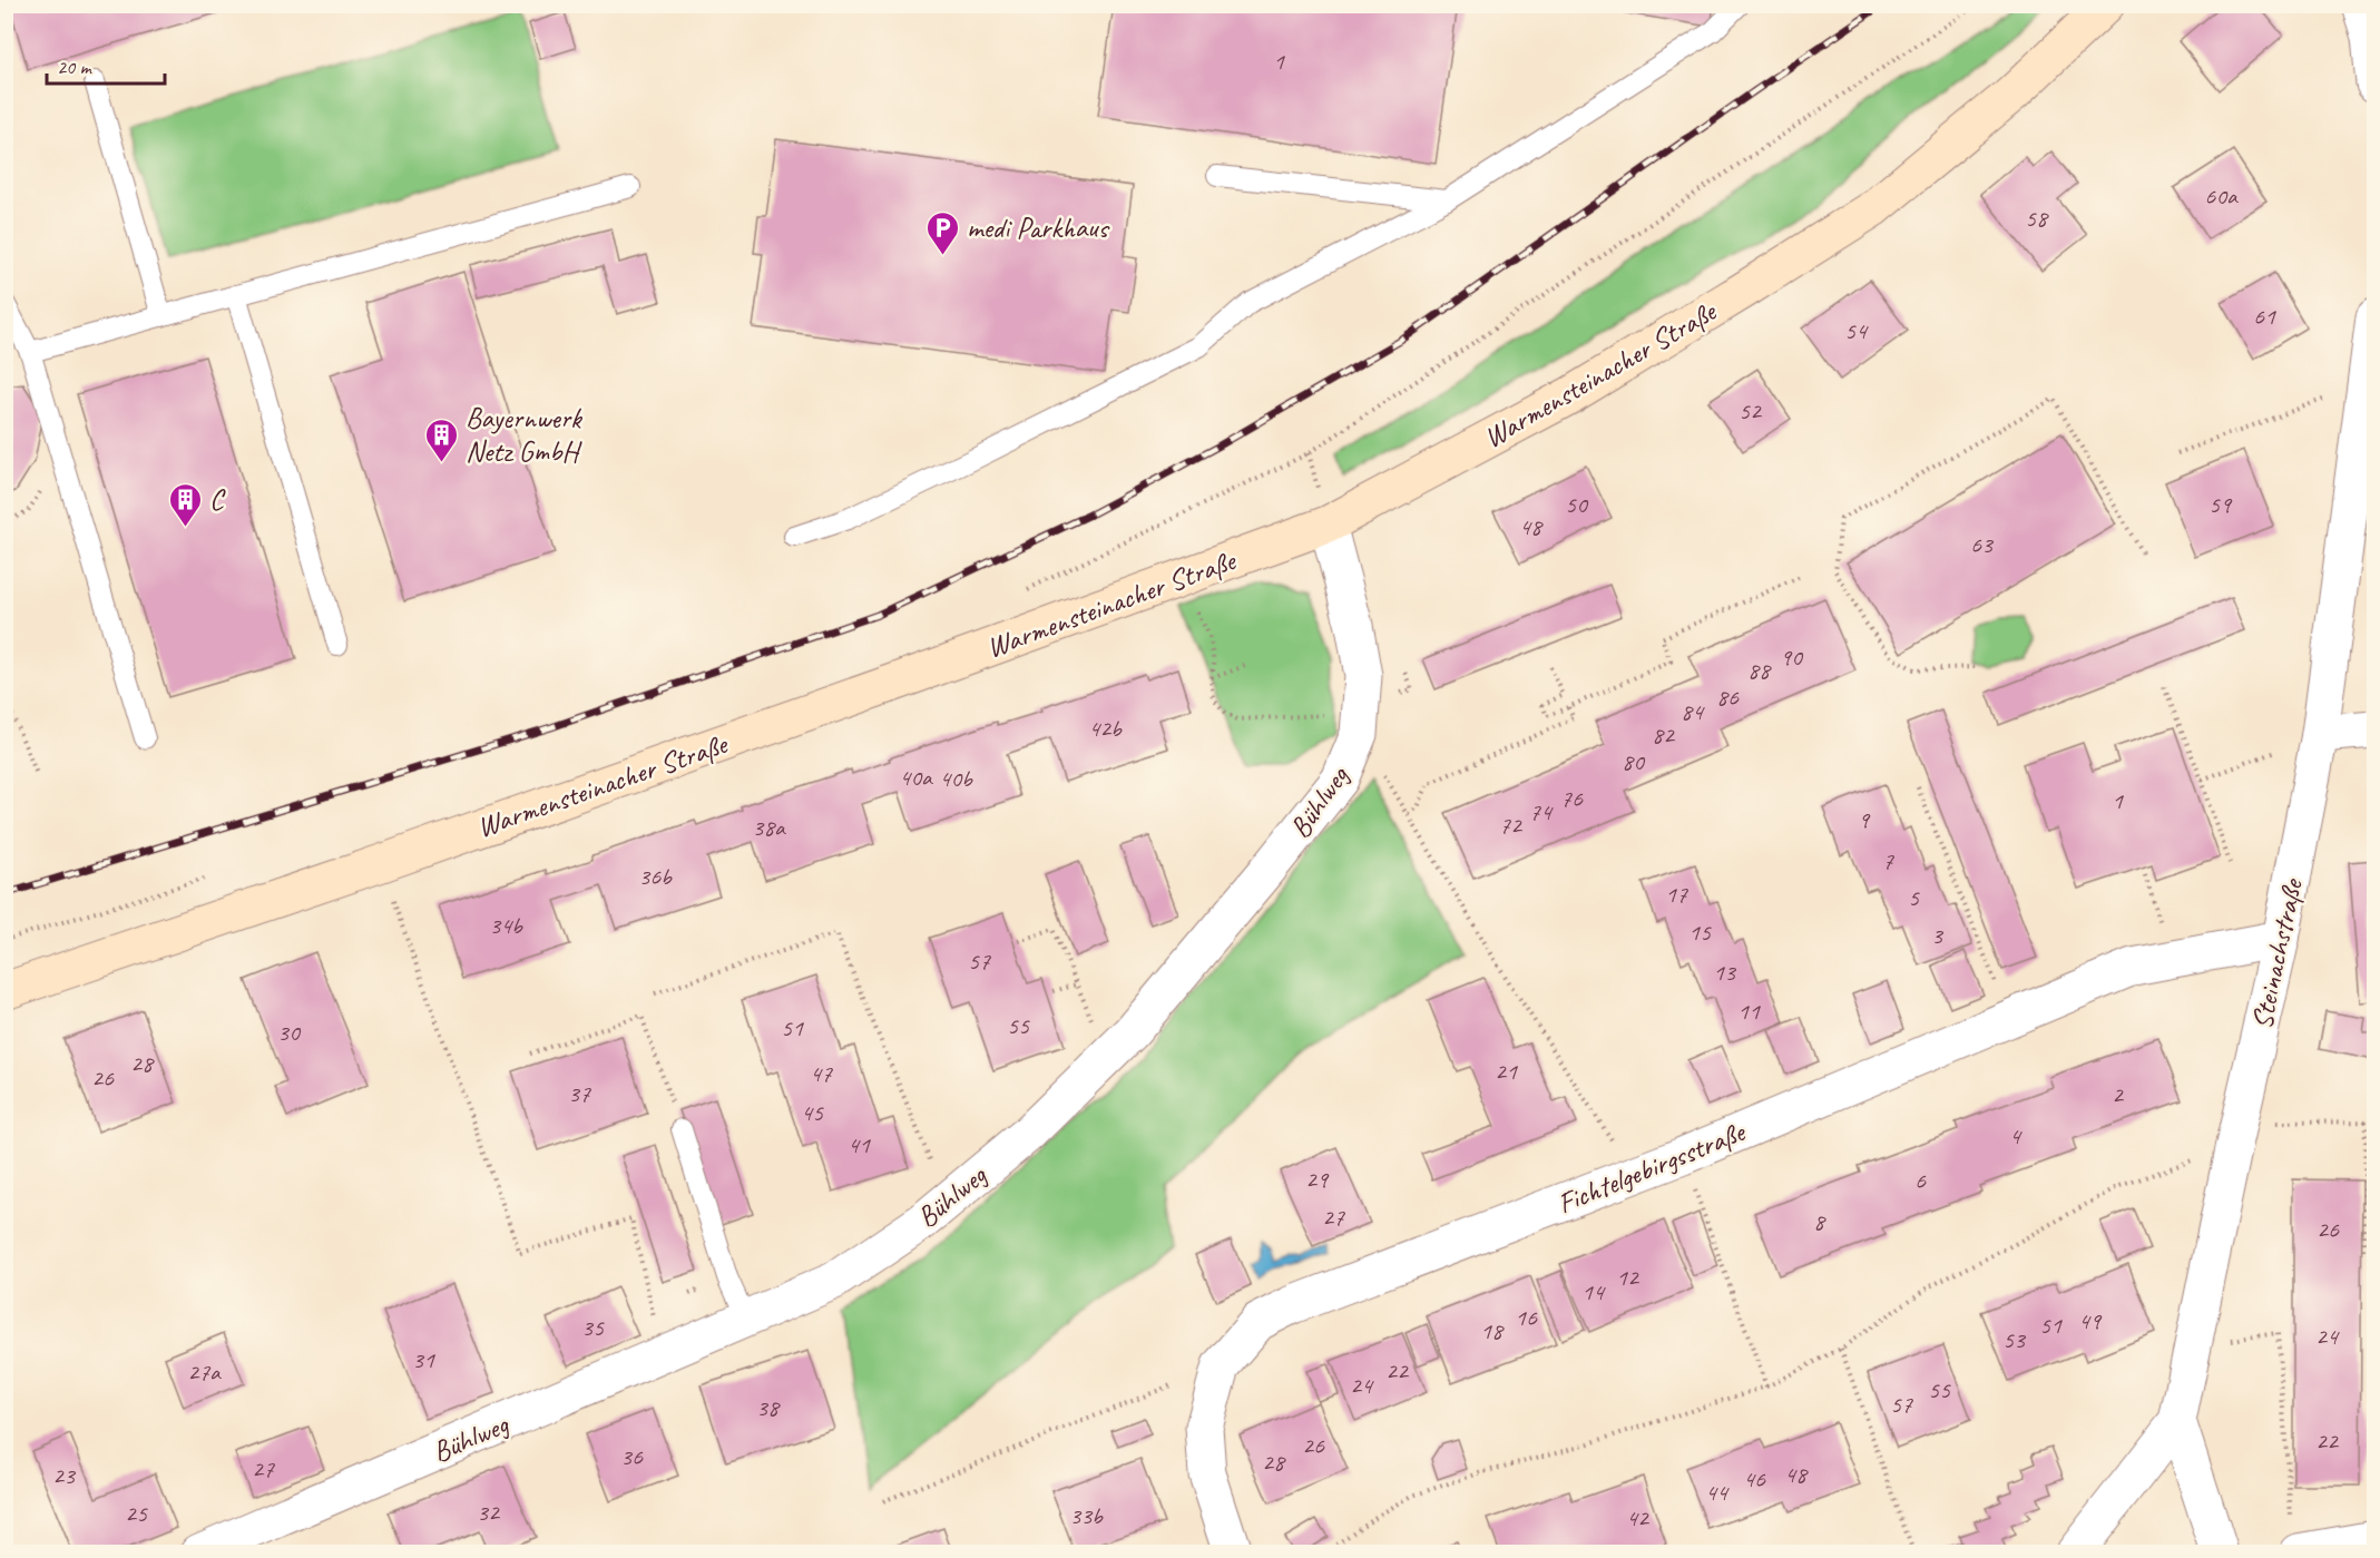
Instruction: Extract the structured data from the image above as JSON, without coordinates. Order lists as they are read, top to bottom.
{
  "streets": {
    "street": [
      "Warmensteinacher Straße",
      "Bühlweg",
      "Steinachstraße",
      "Fichtelgebirgsstraße"
    ]
  },
  "crossings": [
    ["Warmensteinacher Straße", "Bühlweg"],
    ["Steinachstraße", "Fichtelgebirgsstraße"]
  ],
  "places": {
    "parking": ["medi Parkhaus"],
    "building": ["Bayernwerk Netz GmbH", "C"]
  },
  "house_numbers": [
    "1",
    "60a",
    "58",
    "61",
    "54",
    "52",
    "50",
    "59",
    "48",
    "63",
    "90",
    "88",
    "86",
    "84",
    "42b",
    "82",
    "80",
    "40a",
    "40b",
    "76",
    "1",
    "74",
    "9",
    "72",
    "38a",
    "7",
    "36b",
    "17",
    "5",
    "34b",
    "15",
    "3",
    "57",
    "13",
    "11",
    "55",
    "51",
    "30",
    "28",
    "21",
    "47",
    "26",
    "37",
    "2",
    "45",
    "4",
    "41",
    "29",
    "6",
    "27",
    "8",
    "26",
    "12",
    "14",
    "16",
    "49",
    "51",
    "35",
    "18",
    "24",
    "53",
    "31",
    "22",
    "27a",
    "24",
    "55",
    "57",
    "38",
    "22",
    "26",
    "36",
    "28",
    "27",
    "48",
    "23",
    "46",
    "44",
    "32",
    "25",
    "33b",
    "42"
  ],
  "scale_bar": "20 m"
}
